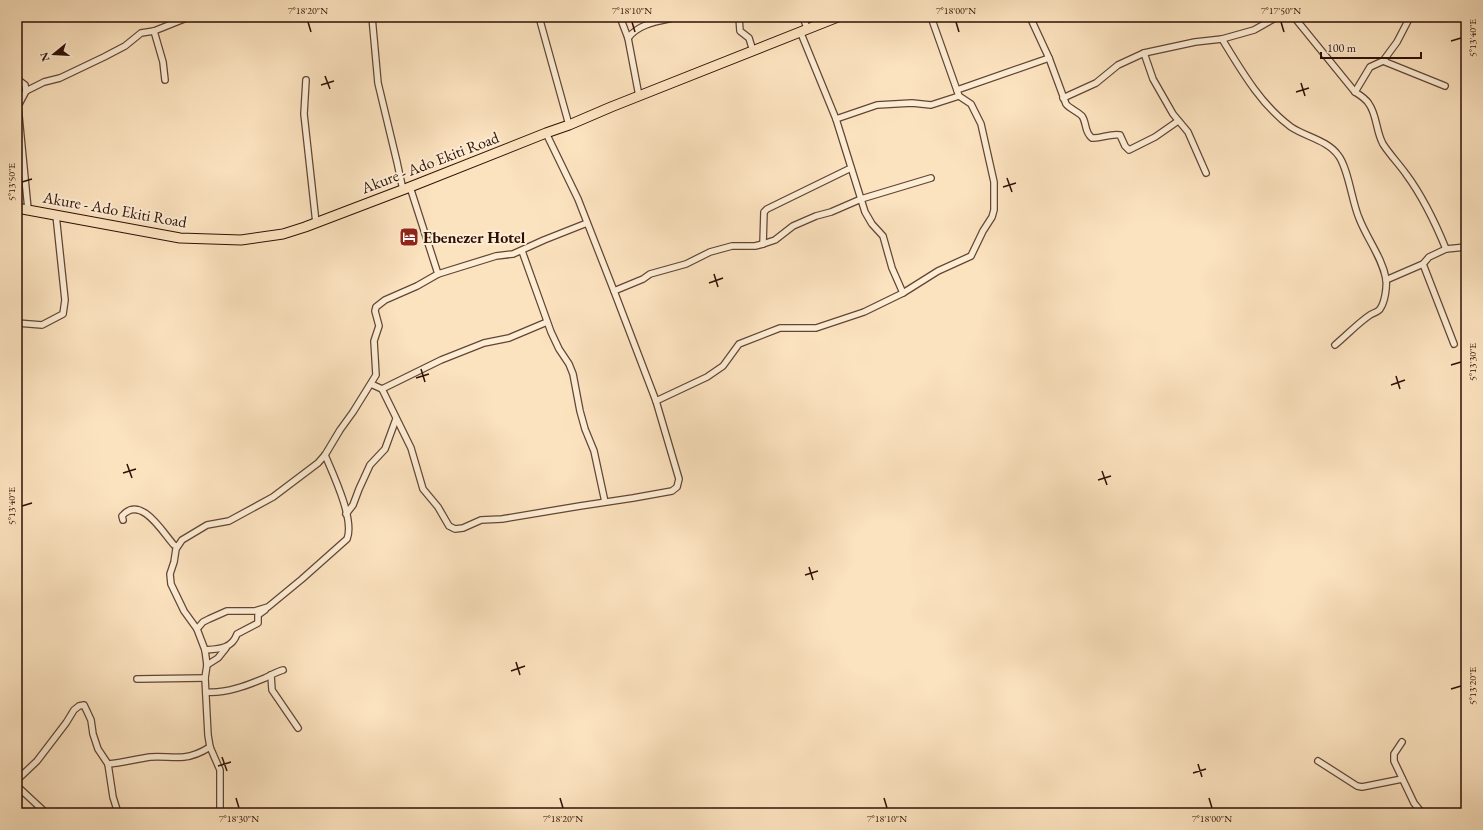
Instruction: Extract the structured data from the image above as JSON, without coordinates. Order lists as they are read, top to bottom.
{
  "streets": {
    "main road": ["Akure - Ado Ekiti Road"]
  },
  "places": {
    "hotel": ["Ebenezer Hotel"]
  },
  "scale_bar": "100 m",
  "north": "left",
  "coordinates": [
    "7°18'20\"N",
    "7°18'10\"N",
    "7°18'00\"N",
    "7°17'50\"N",
    "5°13'40\"E",
    "5°13'50\"E",
    "5°13'30\"E",
    "5°13'20\"E",
    "7°18'30\"N"
  ]
}
